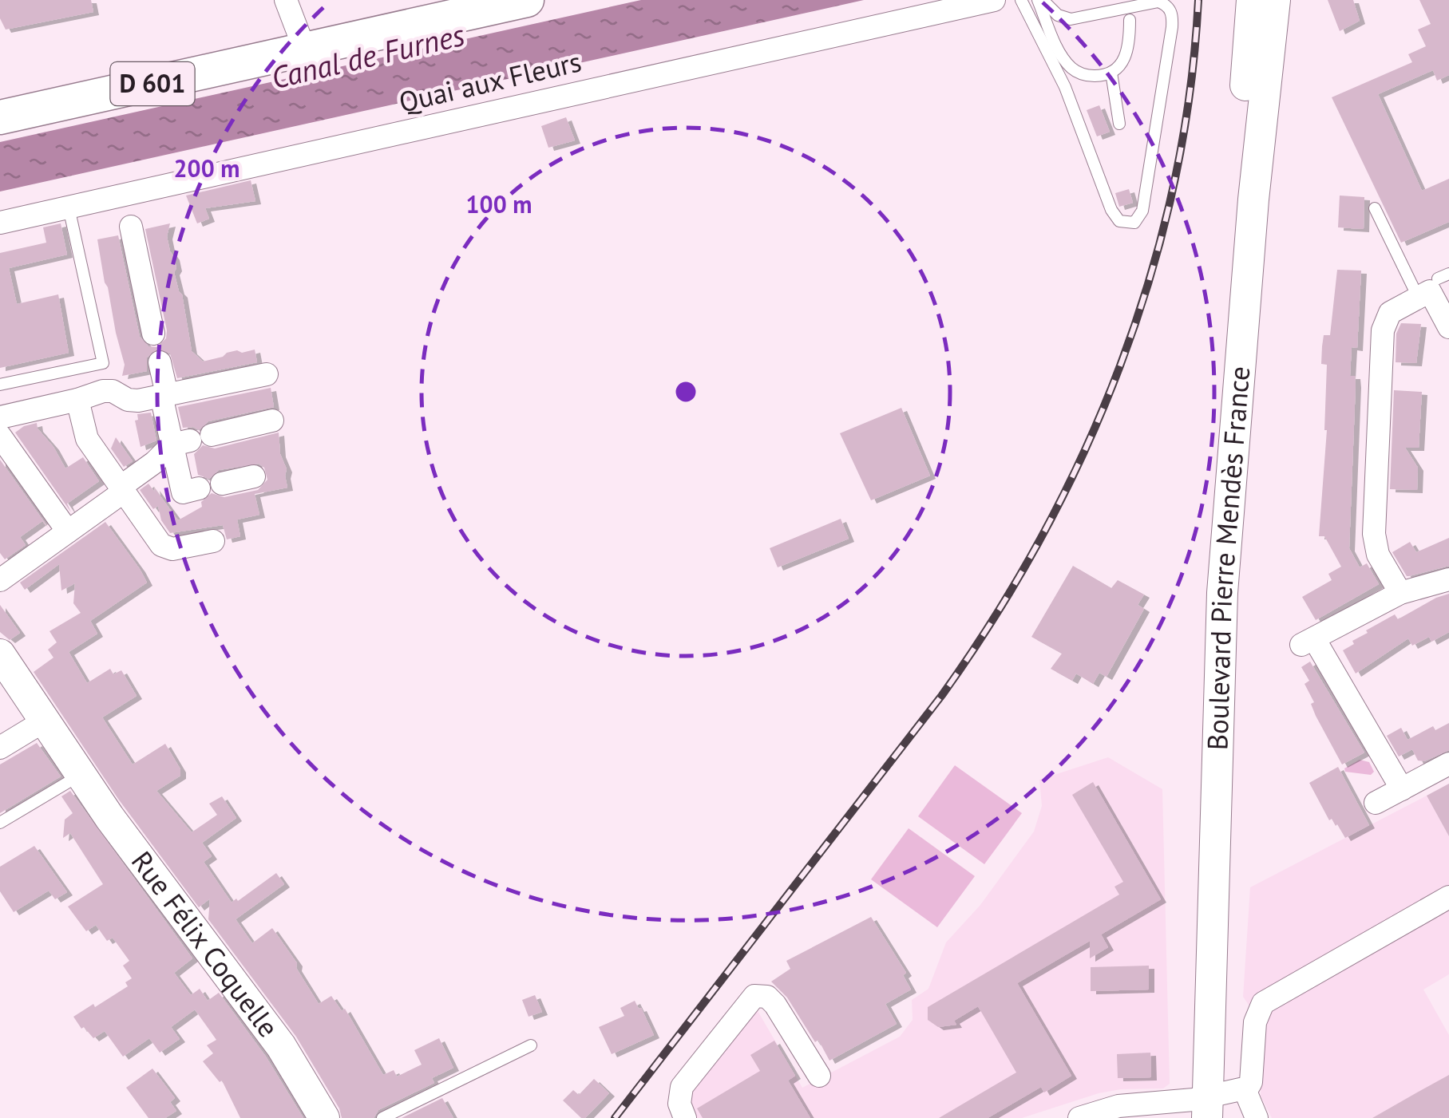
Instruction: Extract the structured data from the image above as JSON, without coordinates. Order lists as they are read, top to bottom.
{
  "streets": {
    "main road": ["D 601", "Boulevard Pierre Mendès France", "Rue Félix Coquelle"],
    "street": ["Quai aux Fleurs"]
  },
  "water": ["Canal de Furnes"],
  "rings": ["200 m", "100 m"]
}
